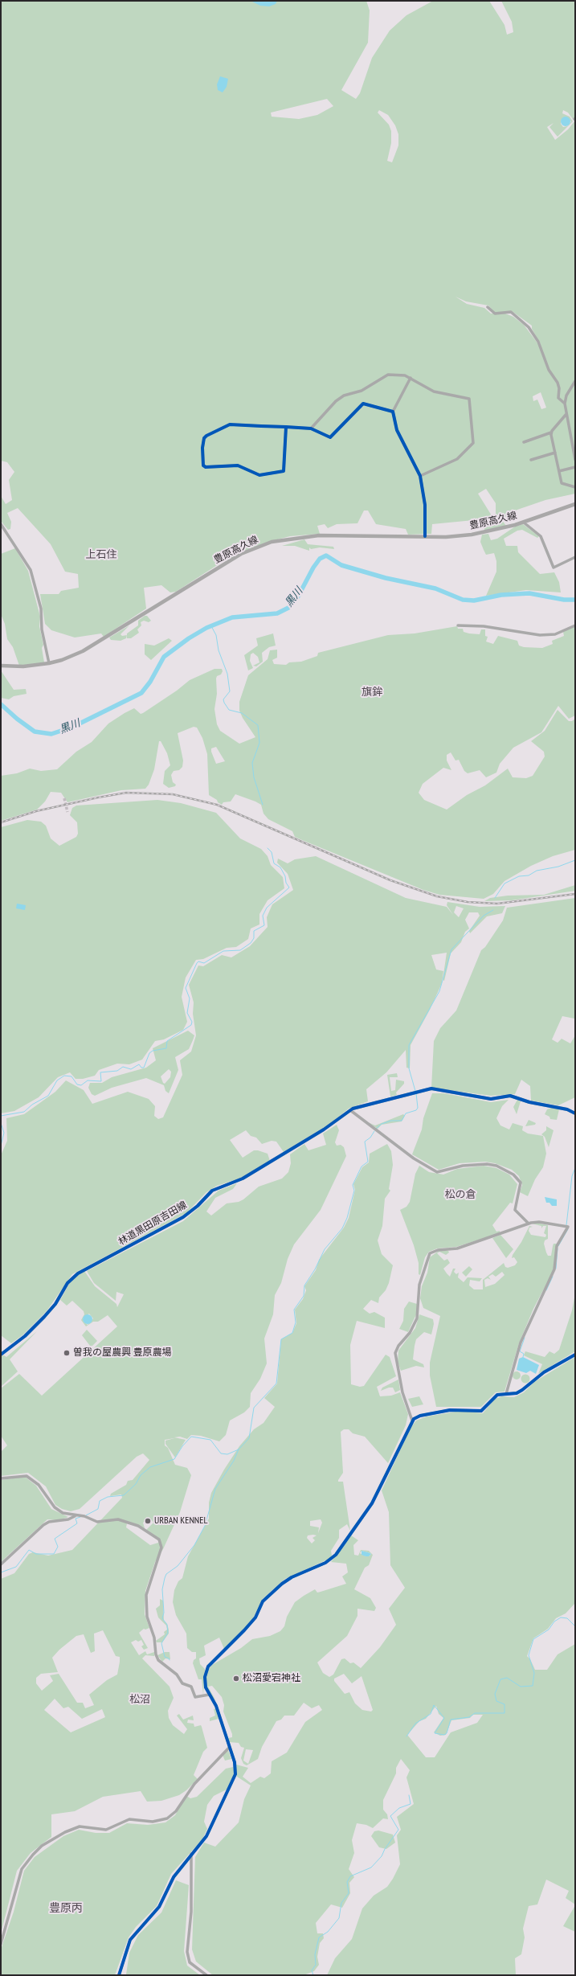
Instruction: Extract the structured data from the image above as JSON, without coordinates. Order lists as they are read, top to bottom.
{
  "streets": {
    "main road": ["豊原高久線"],
    "street": ["林道黒田原吉田線"]
  },
  "districts": [
    "上石住",
    "旗鉾",
    "松の倉",
    "松沼",
    "豊原丙"
  ],
  "water": ["黒川"],
  "places": ["曽我の屋農興 豊原農場", "URBAN KENNEL", "松沼愛宕神社"]
}
